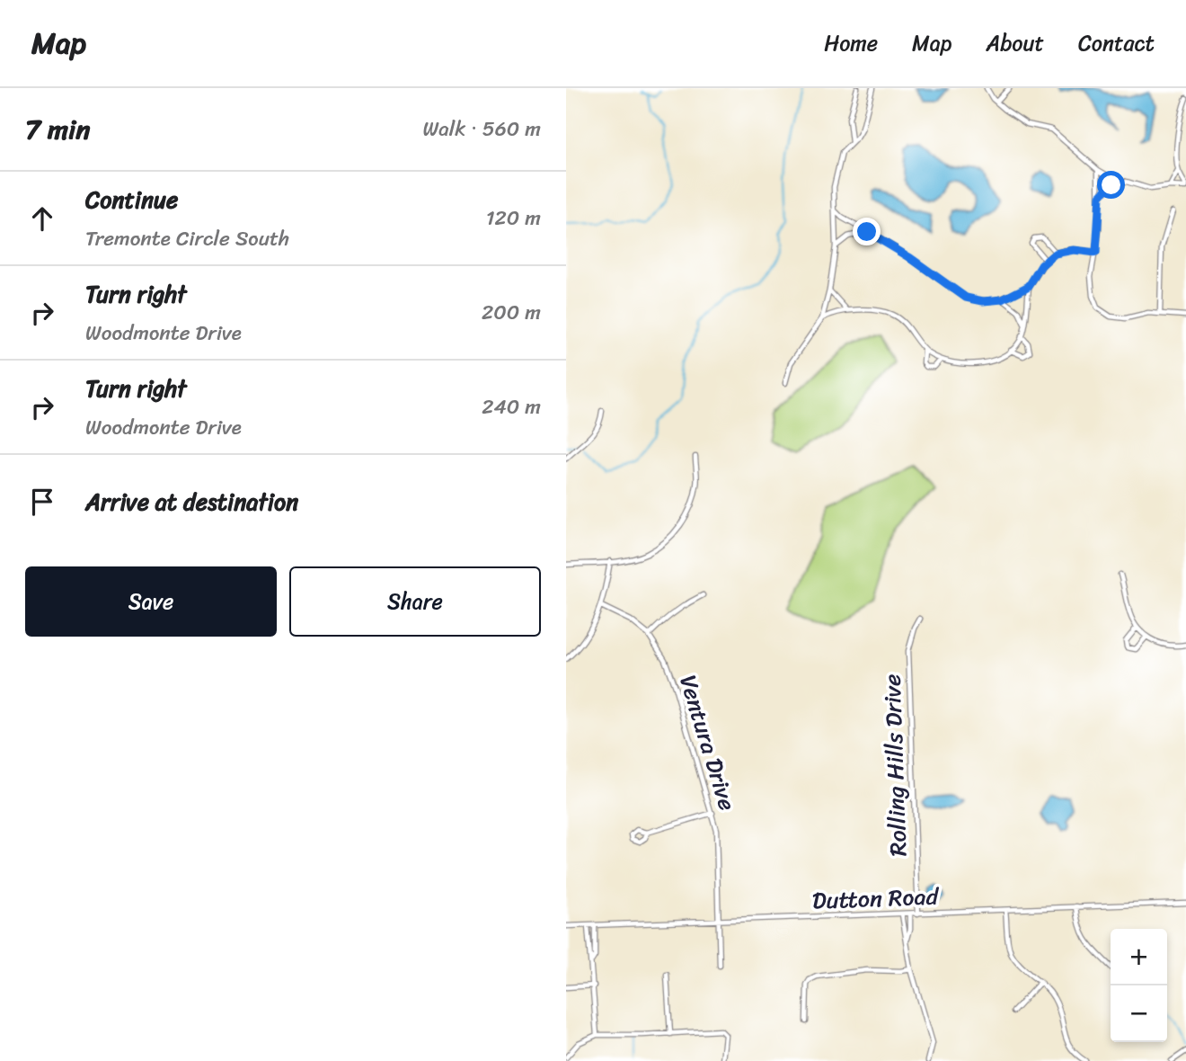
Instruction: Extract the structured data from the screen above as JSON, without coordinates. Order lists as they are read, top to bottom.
{
  "streets": {
    "street": ["Ventura Drive", "Rolling Hills Drive", "Dutton Road"]
  },
  "crossings": [
    ["Ventura Drive", "Dutton Road"],
    ["Rolling Hills Drive", "Dutton Road"]
  ],
  "page": {
    "header": "Map",
    "nav": [
      "Home",
      "Map",
      "About",
      "Contact"
    ],
    "heading": ["7 min", "Walk · 560 m"],
    "list": [
      ["Continue", "Tremonte Circle South", "120 m"],
      ["Turn right", "Woodmonte Drive", "200 m"],
      ["Turn right", "Woodmonte Drive", "240 m"],
      "Arrive at destination"
    ],
    "buttons": ["Save", "Share"],
    "map_buttons": ["+", "−"]
  }
}
